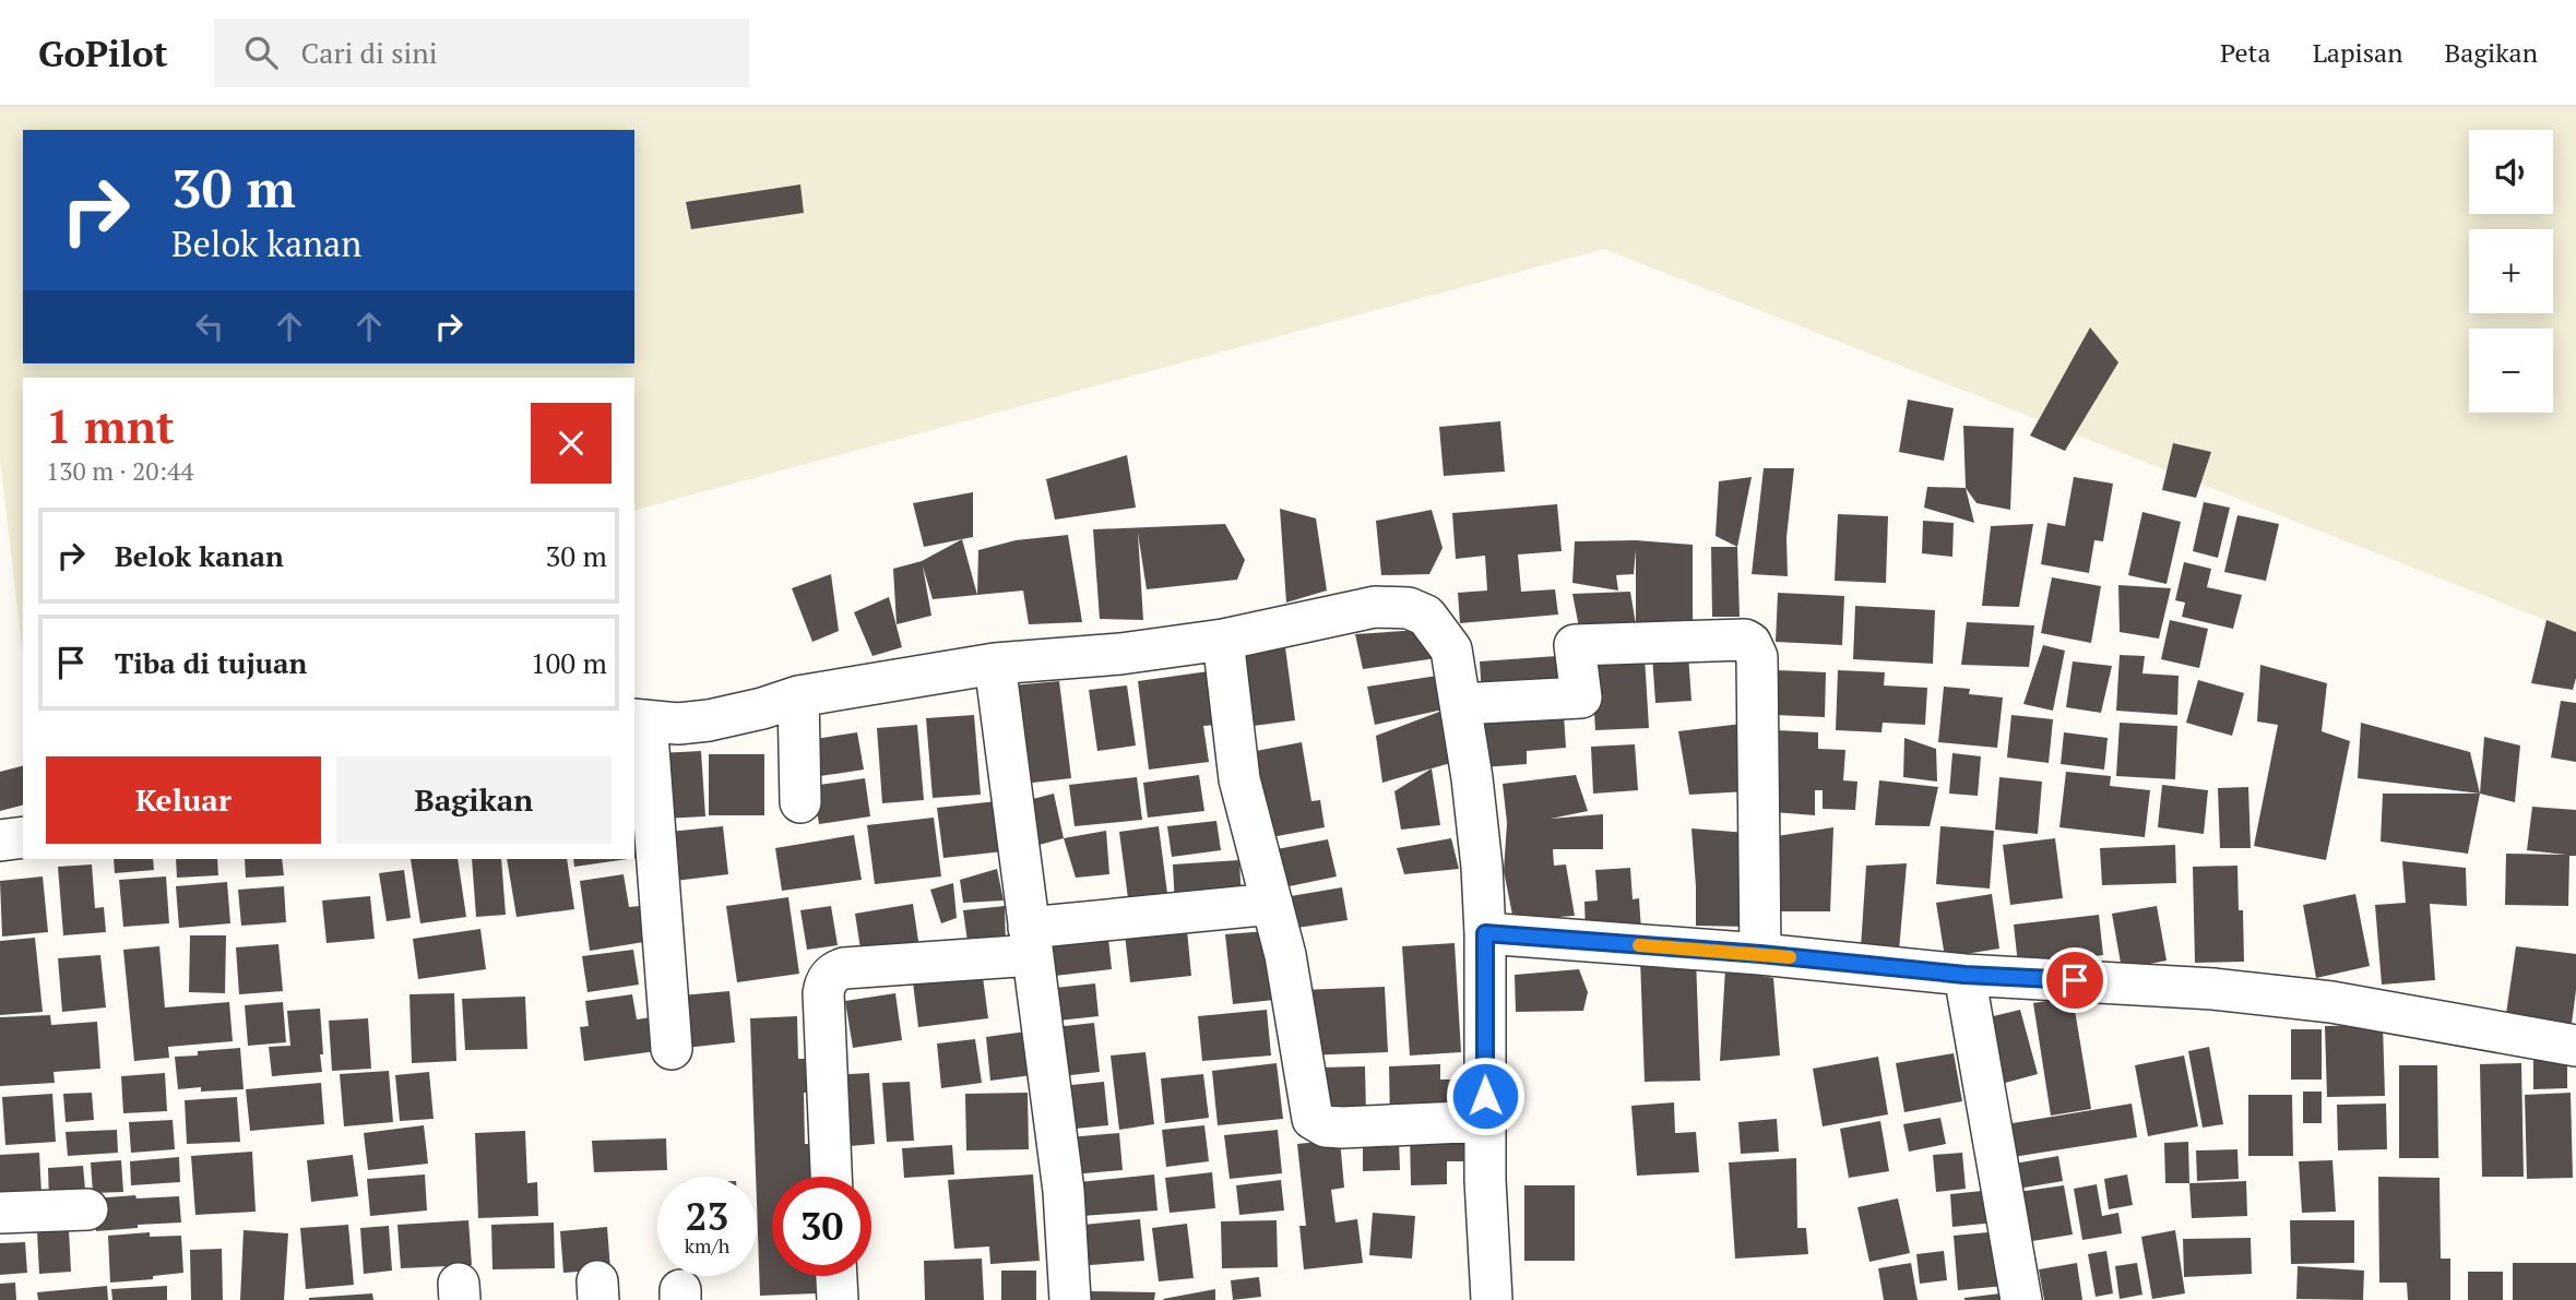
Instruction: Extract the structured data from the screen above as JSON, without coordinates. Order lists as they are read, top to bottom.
{
  "page": {
    "header": "GoPilot",
    "search": "Cari di sini",
    "nav": ["Peta", "Lapisan", "Bagikan"],
    "map_buttons": ["+", "−"],
    "turn": ["30 m", "Belok kanan"],
    "heading": ["1 mnt", "130 m · 20:44"],
    "list": [
      {
        "name": "Belok kanan",
        "value": "30 m"
      },
      {
        "name": "Tiba di tujuan",
        "value": "100 m"
      }
    ],
    "buttons": ["Keluar", "Bagikan"],
    "speed": "23 km/h",
    "limit": "30"
  }
}
